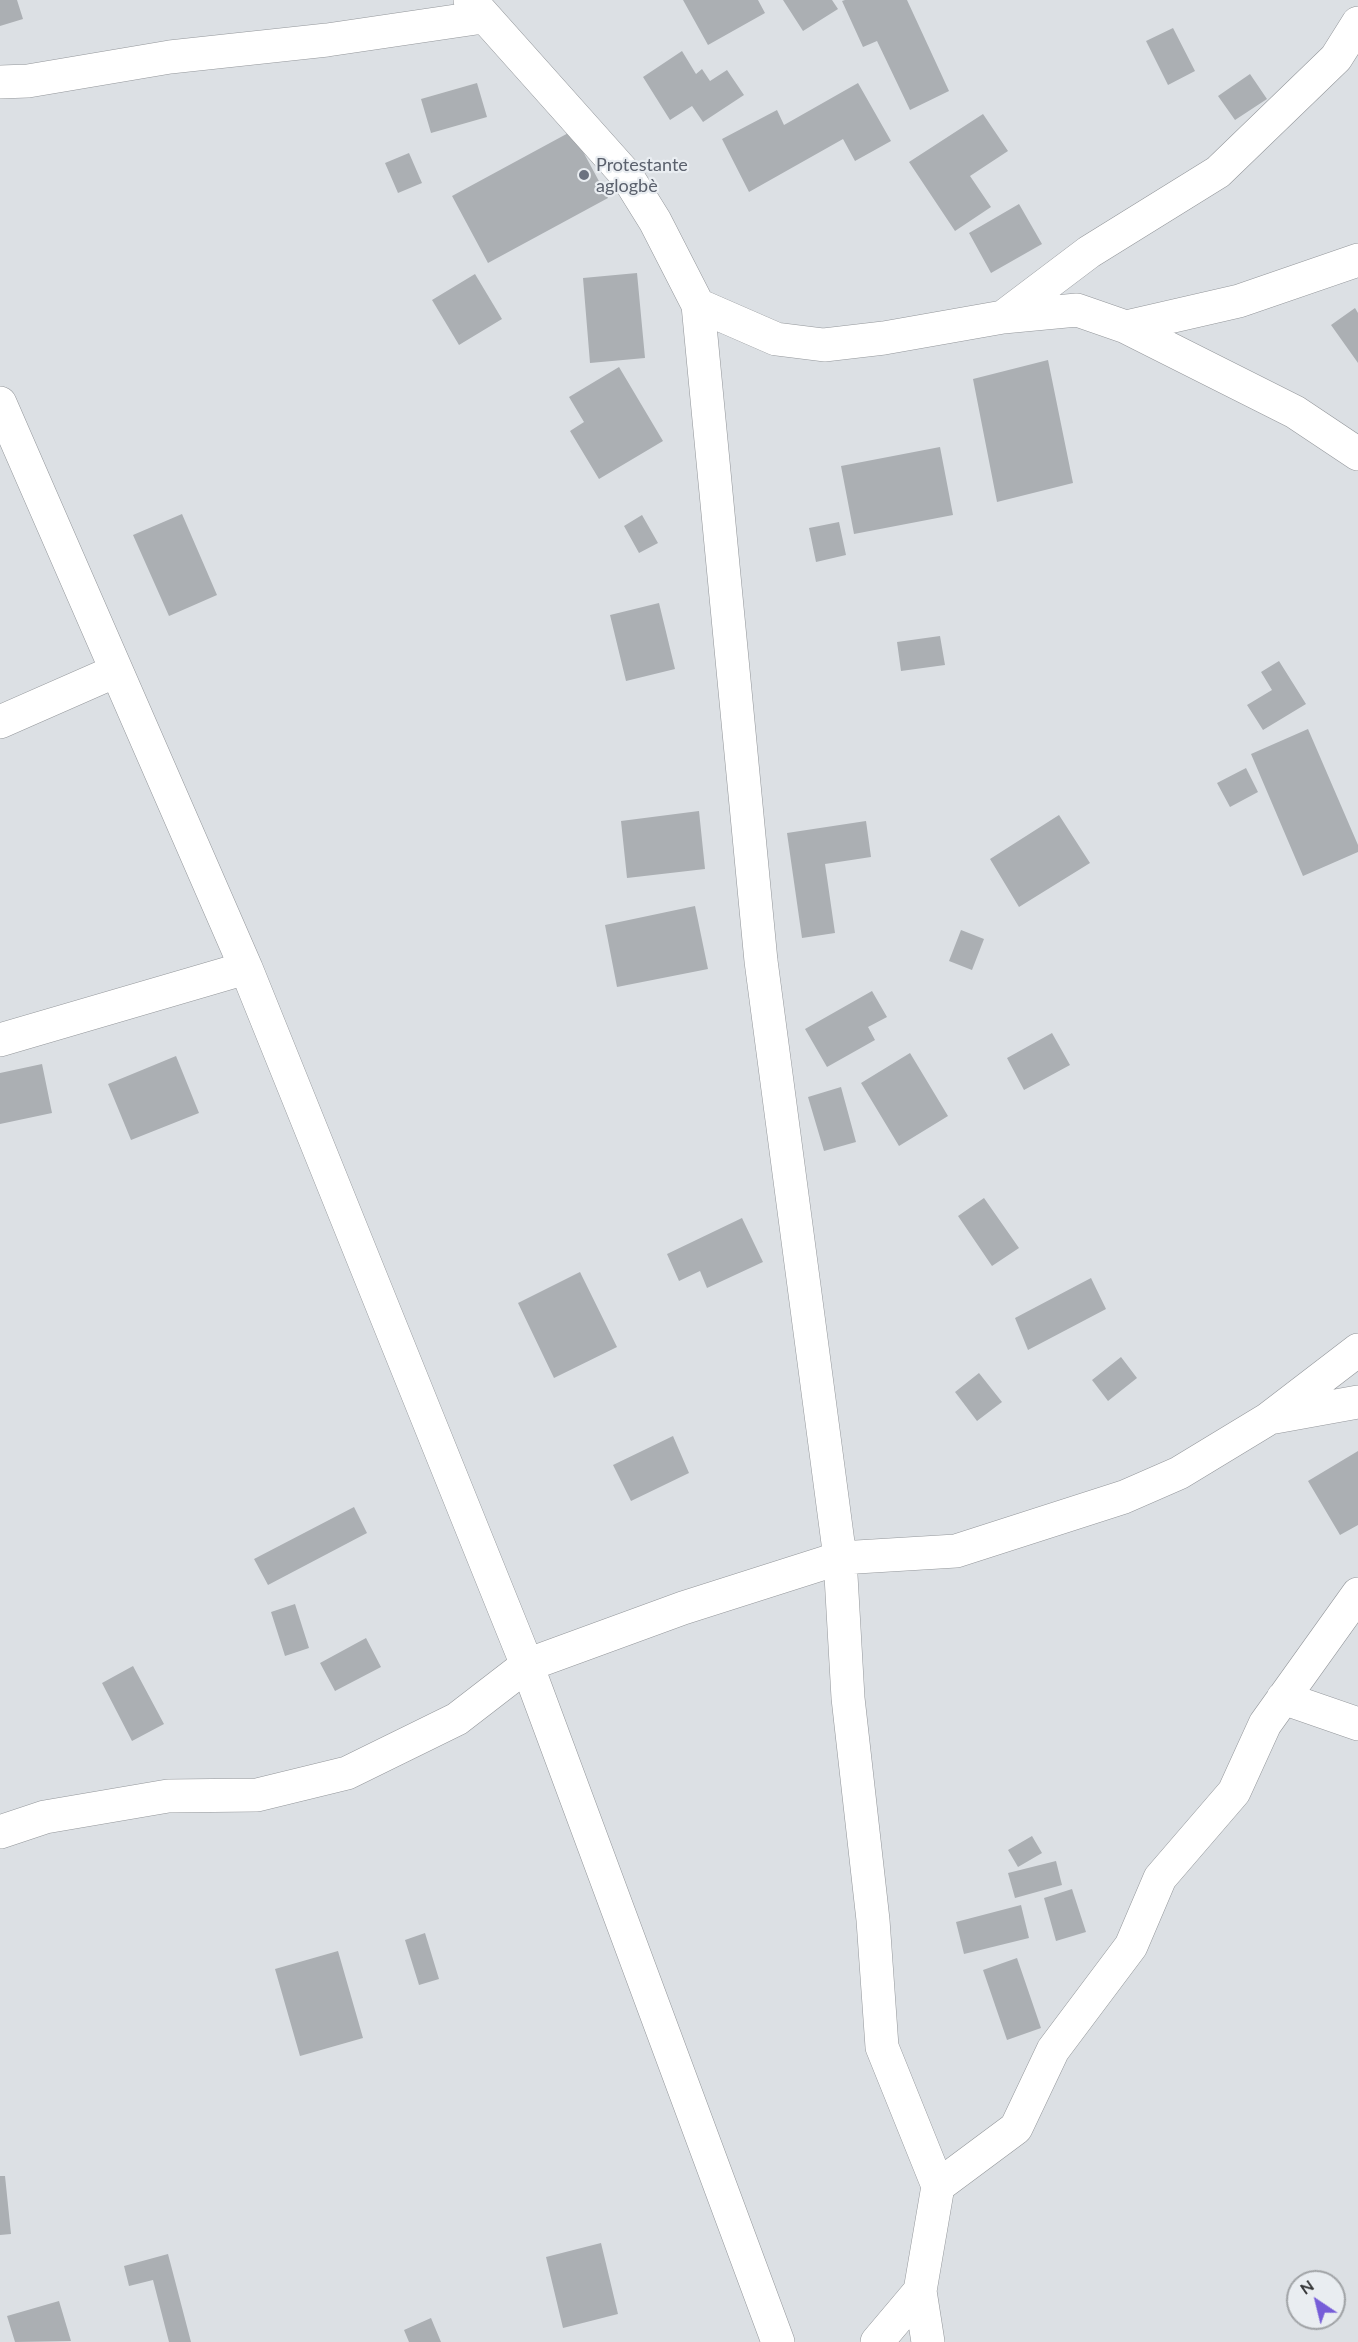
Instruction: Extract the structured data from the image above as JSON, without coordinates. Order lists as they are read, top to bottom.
{
  "places": ["Protestante aglogbè"],
  "north": "top left"
}
